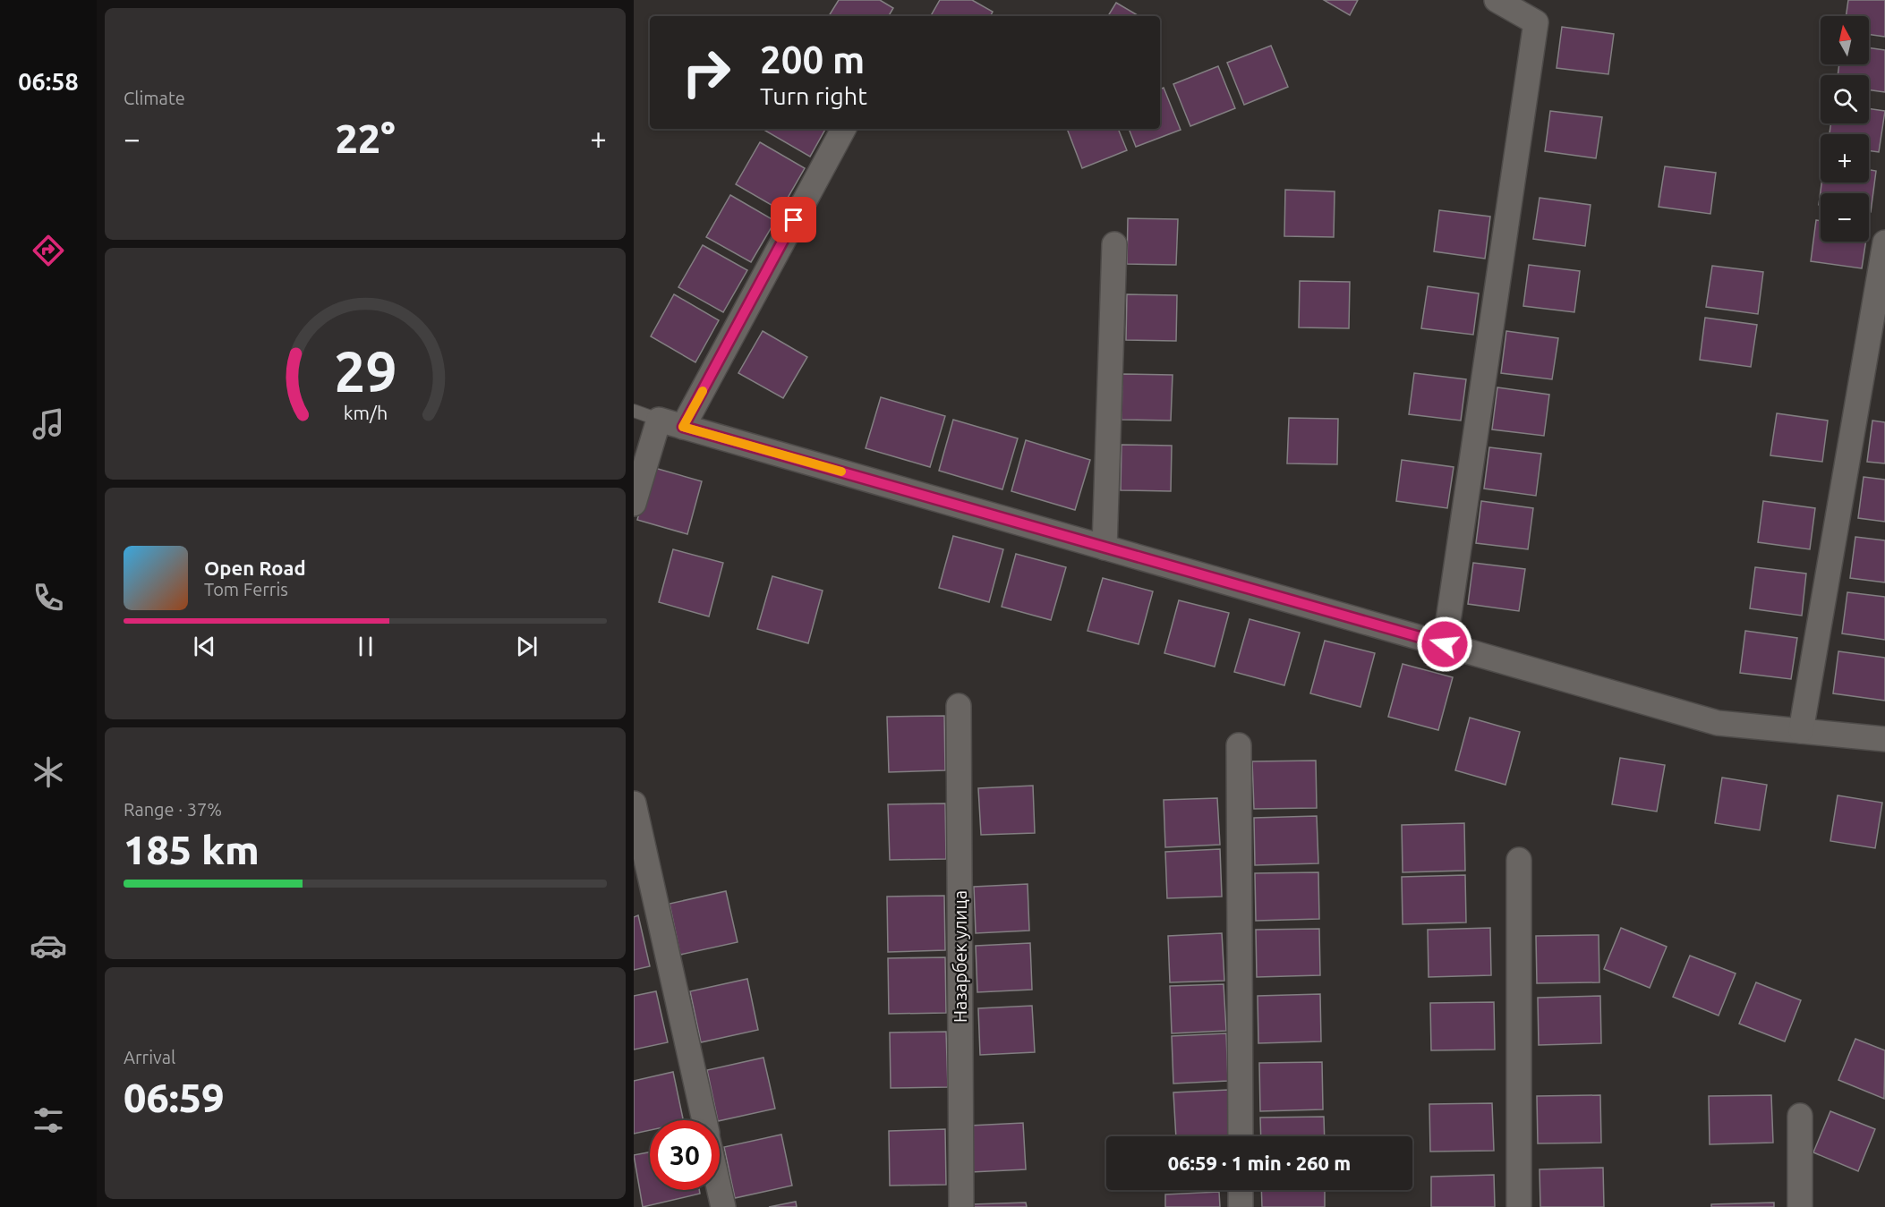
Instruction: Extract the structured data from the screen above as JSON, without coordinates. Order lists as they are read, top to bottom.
{
  "streets": {
    "street": ["Назарбек улица"]
  },
  "north": "top",
  "page": {
    "tabs": "06:58",
    "tile": [
      "Climate",
      ["Range · 37%", "185 km"],
      ["Arrival", "06:59"]
    ],
    "map_buttons": ["+", "−"],
    "turn": ["200 m", "Turn right"],
    "heat": ["−", "22°", "+"],
    "song": ["Open Road", "Tom Ferris"],
    "limit": "30",
    "trip": "06:59 · 1 min · 260 m",
    "gauge": ["29", "km/h"]
  }
}
